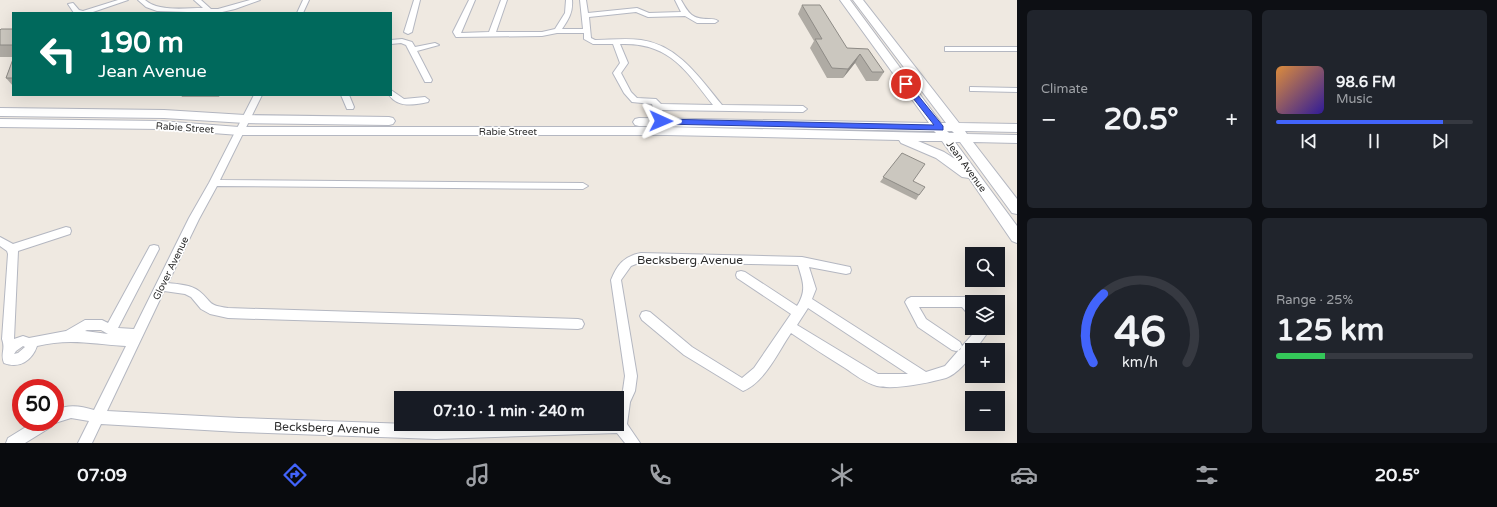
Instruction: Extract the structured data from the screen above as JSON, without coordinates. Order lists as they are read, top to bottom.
{
  "streets": {
    "main road": ["Rabie Street", "Jean Avenue"],
    "street": ["Becksberg Avenue", "Glover Avenue"]
  },
  "crossings": [
    ["Rabie Street", "Jean Avenue"],
    ["Rabie Street", "Glover Avenue"],
    ["Becksberg Avenue", "Glover Avenue"]
  ],
  "page": {
    "tile": [
      "Climate",
      ["Range · 25%", "125 km"]
    ],
    "turn": ["190 m", "Jean Avenue"],
    "song": ["98.6 FM", "Music"],
    "heat": ["−", "20.5°", "+"],
    "map_buttons": ["+", "−"],
    "limit": "50",
    "trip": "07:10 · 1 min · 240 m",
    "tabs": ["07:09", "20.5°"],
    "gauge": ["46", "km/h"]
  }
}
